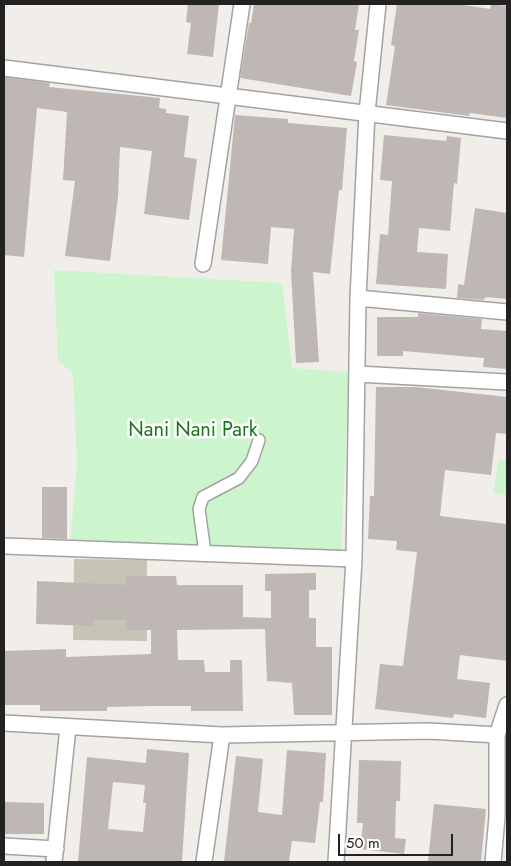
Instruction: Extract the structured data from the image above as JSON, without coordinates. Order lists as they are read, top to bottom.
{
  "parks": ["Nani Nani Park"],
  "scale_bar": "50 m"
}
